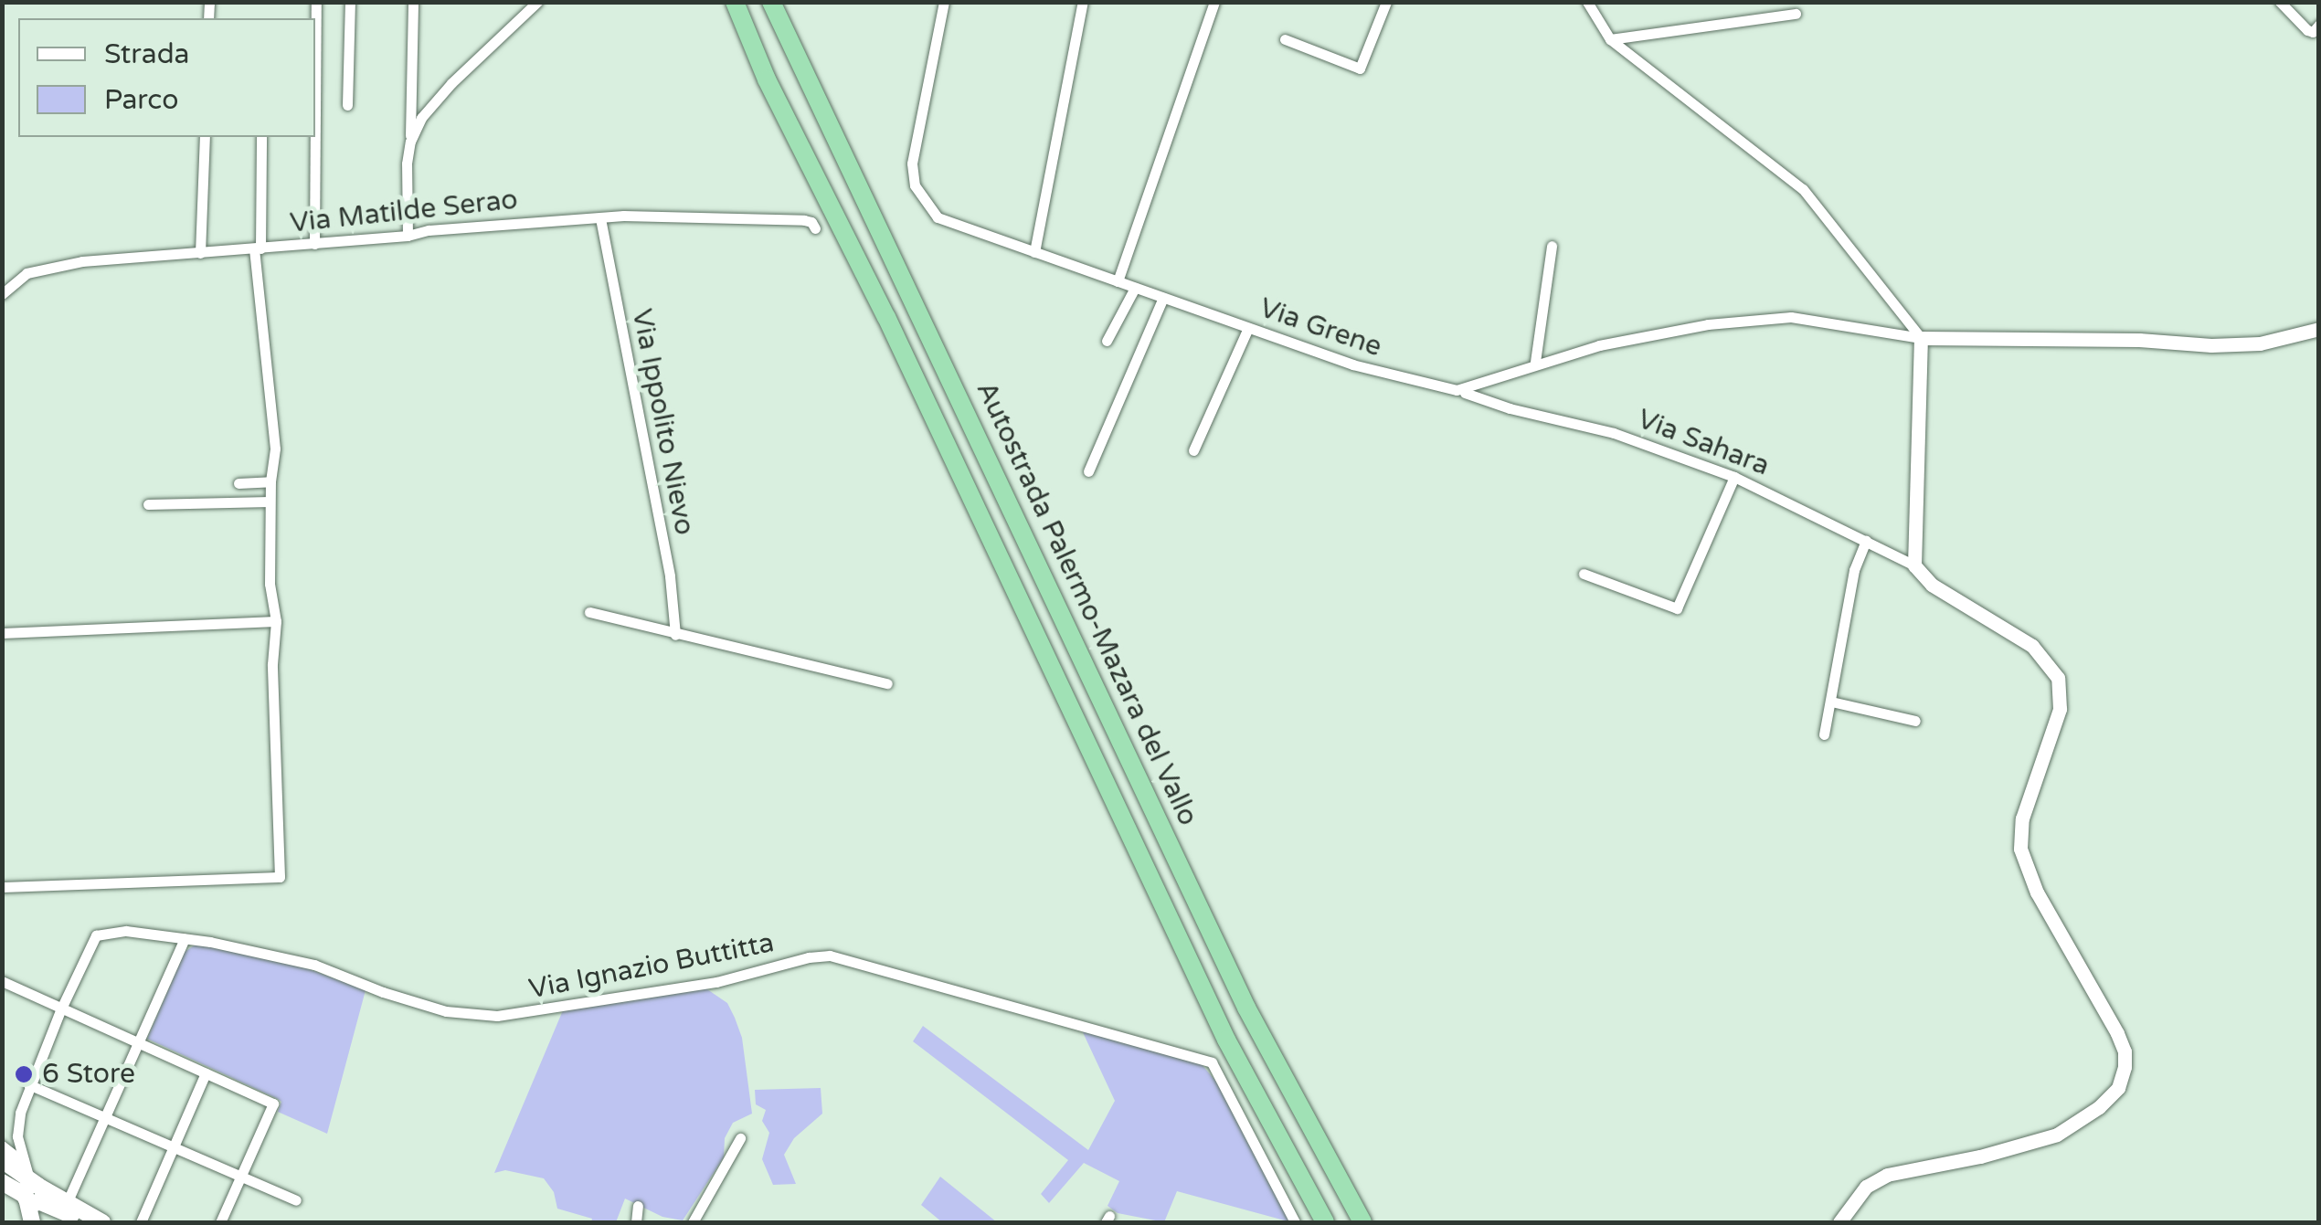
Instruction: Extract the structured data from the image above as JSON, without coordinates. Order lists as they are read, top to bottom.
{
  "streets": {
    "highway": ["Autostrada Palermo-Mazara del Vallo"],
    "street": [
      "Via Matilde Serao",
      "Via Grene",
      "Via Ippolito Nievo",
      "Via Sahara",
      "Via Ignazio Buttitta"
    ]
  },
  "crossings": [
    ["Via Matilde Serao", "Via Ippolito Nievo"]
  ],
  "places": ["6 Store"],
  "legend": ["Strada", "Parco"]
}
